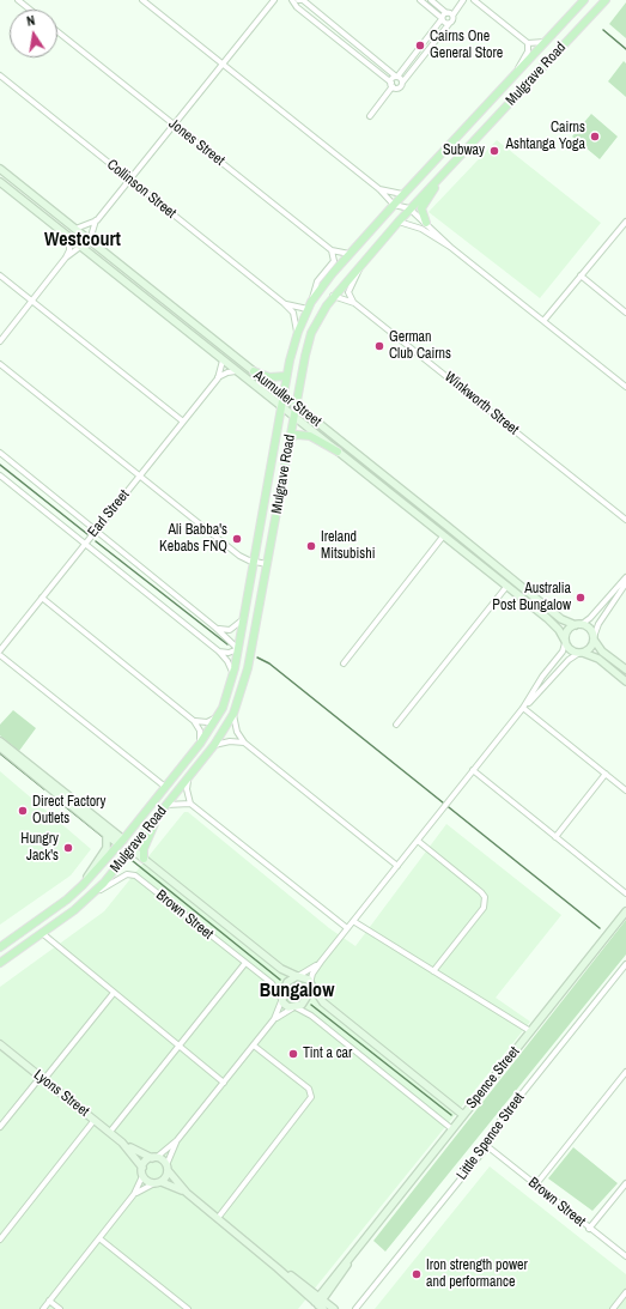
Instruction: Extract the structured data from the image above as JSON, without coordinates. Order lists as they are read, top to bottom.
{
  "streets": {
    "main road": ["Mulgrave Road", "Brown Street"],
    "street": [
      "Jones Street",
      "Collinson Street",
      "Aumuller Street",
      "Winkworth Street",
      "Earl Street",
      "Spence Street",
      "Lyons Street",
      "Little Spence Street"
    ]
  },
  "crossings": [
    ["Mulgrave Road", "Jones Street"],
    ["Mulgrave Road", "Aumuller Street"],
    ["Mulgrave Road", "Winkworth Street"],
    ["Mulgrave Road", "Brown Street"],
    ["Aumuller Street", "Earl Street"],
    ["Brown Street", "Little Spence Street"]
  ],
  "districts": ["Westcourt", "Bungalow"],
  "places": [
    "Cairns One General Store",
    "Cairns Ashtanga Yoga",
    "Subway",
    "German Club Cairns",
    "Ali Babba's Kebabs FNQ",
    "Ireland Mitsubishi",
    "Australia Post Bungalow",
    "Direct Factory Outlets",
    "Hungry Jack's",
    "Tint a car",
    "Iron strength power and performance"
  ],
  "north": "top"
}
